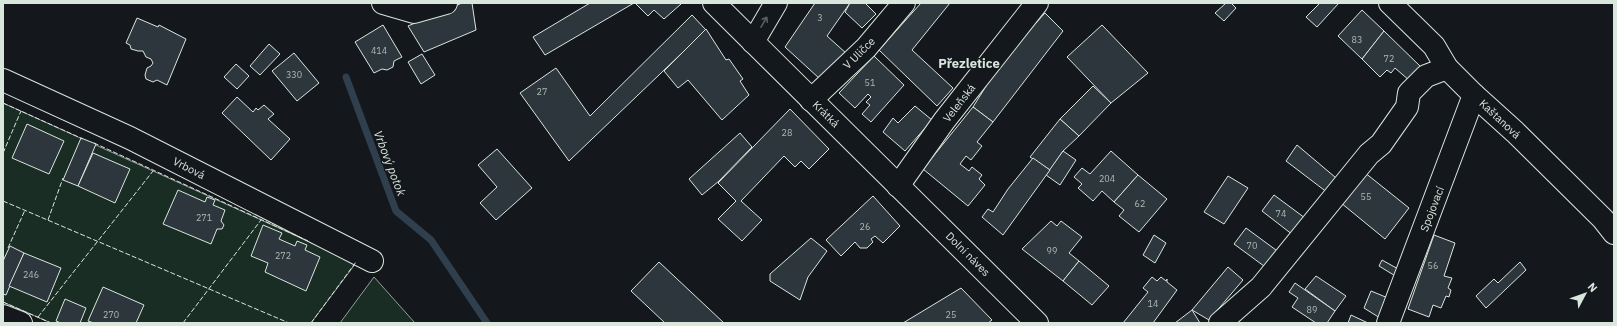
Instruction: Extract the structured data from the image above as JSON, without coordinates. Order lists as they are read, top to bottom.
{
  "streets": {
    "street": [
      "V Uličce",
      "Veleňská",
      "Krátká",
      "Kaštanová",
      "Vrbová",
      "Spojovací",
      "Dolní náves"
    ]
  },
  "crossings": [
    ["V Uličce", "Krátká"],
    ["Veleňská", "Krátká"],
    ["Veleňská", "Dolní náves"],
    ["Krátká", "Dolní náves"],
    ["Kaštanová", "Spojovací"]
  ],
  "districts": ["Přezletice"],
  "water": ["Vrbový potok"],
  "house_numbers": [
    "3",
    "83",
    "414",
    "72",
    "330",
    "51",
    "27",
    "28",
    "204",
    "55",
    "62",
    "74",
    "271",
    "26",
    "70",
    "99",
    "272",
    "56",
    "246",
    "14",
    "89",
    "270",
    "25"
  ],
  "north": "top right"
}
